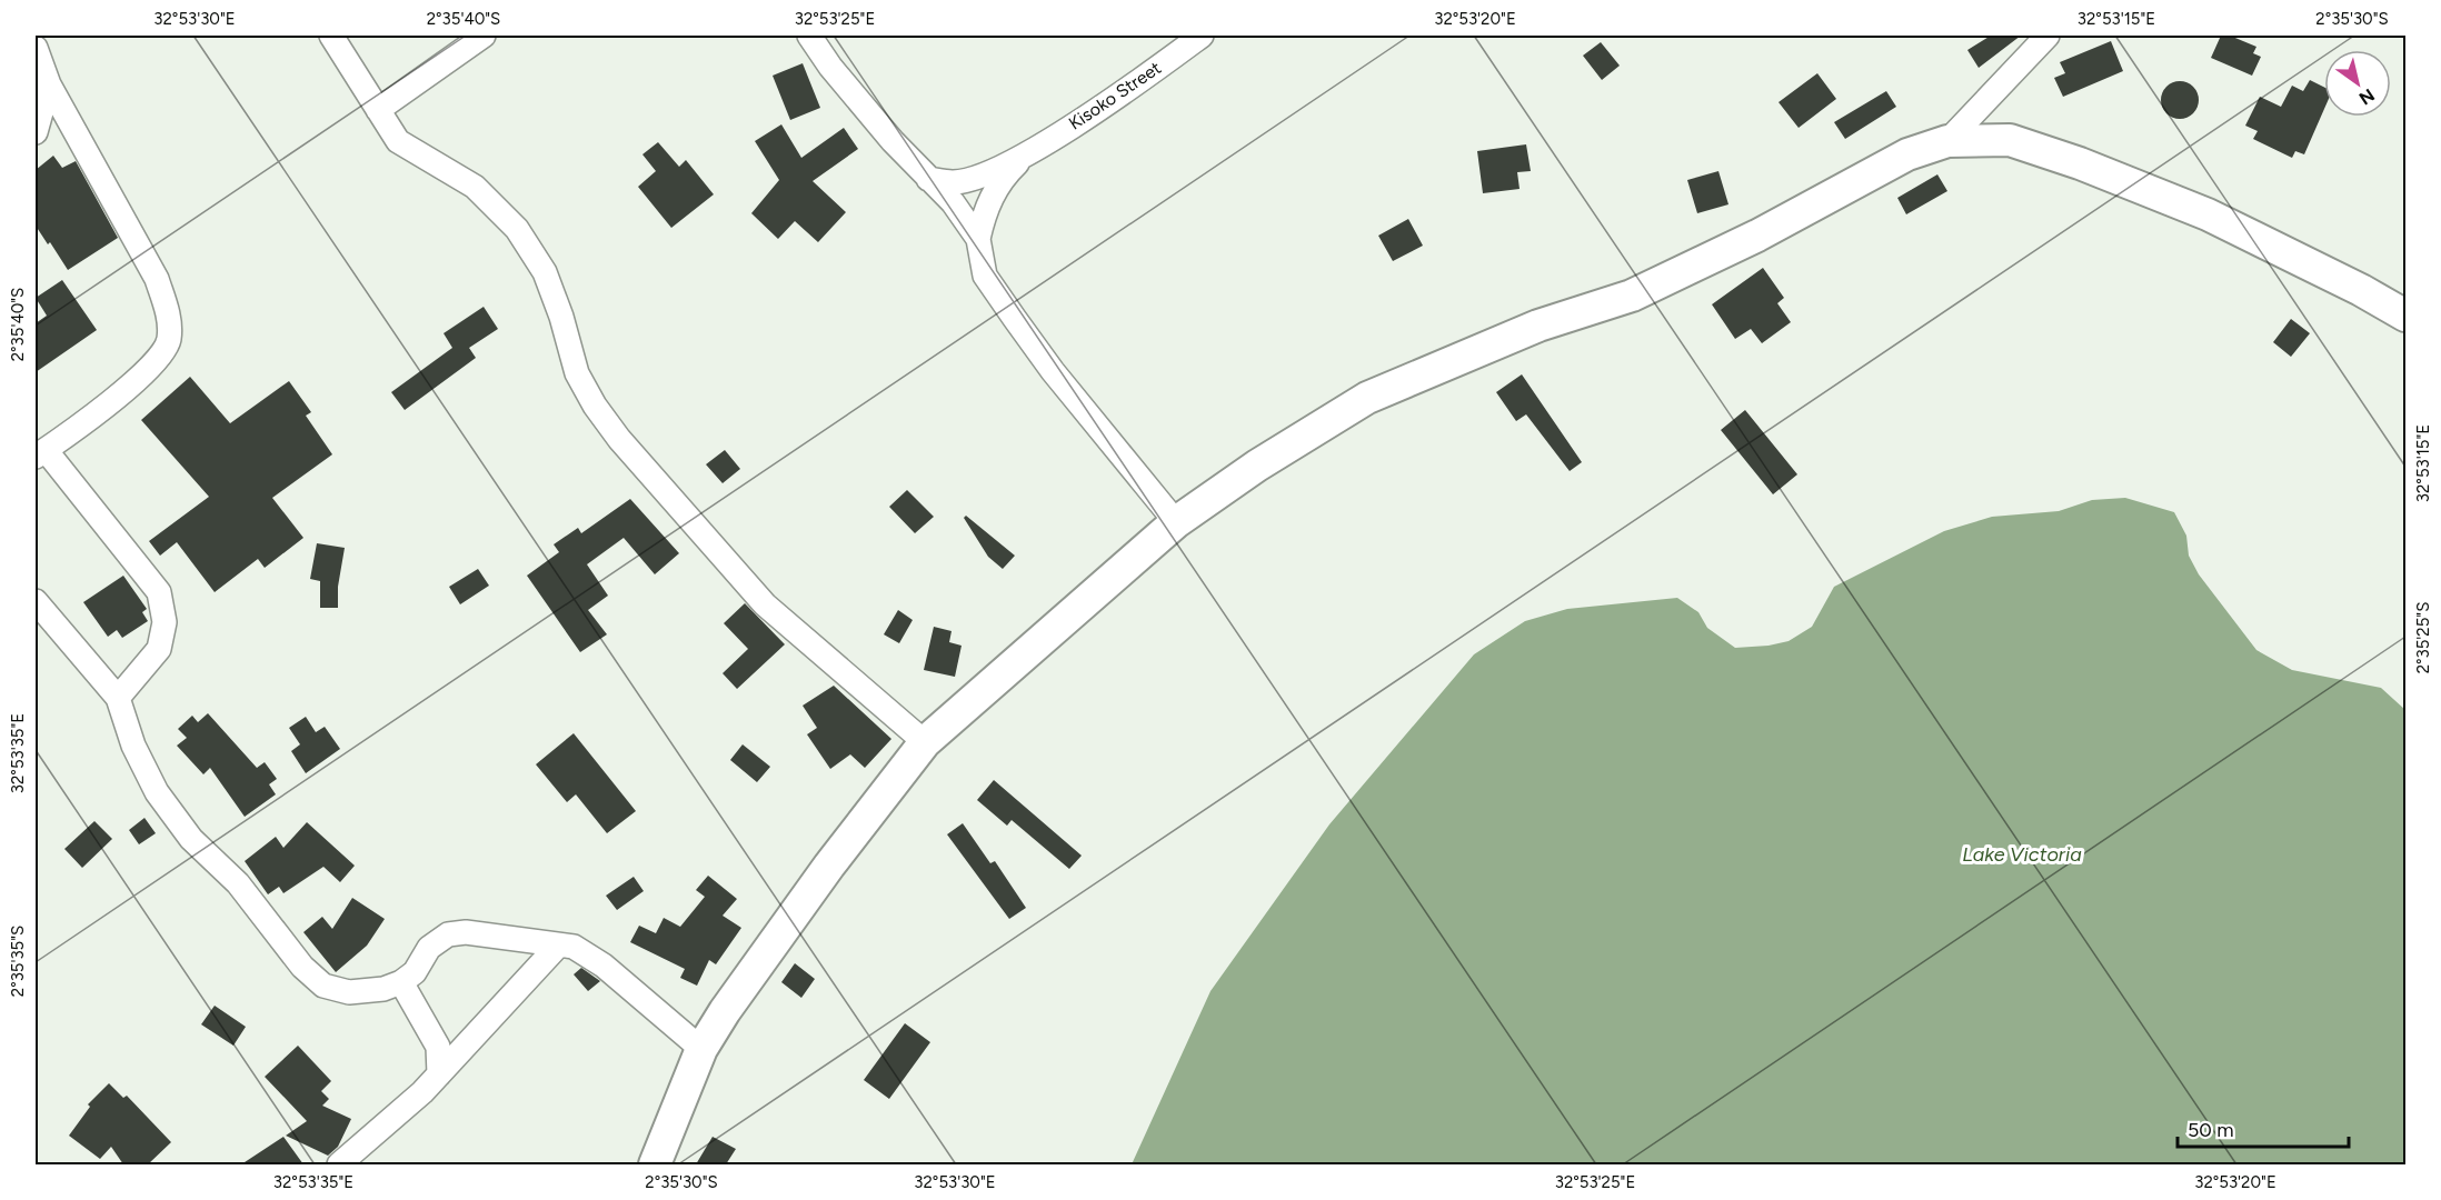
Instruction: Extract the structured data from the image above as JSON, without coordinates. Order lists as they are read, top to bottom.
{
  "streets": {
    "street": ["Kisoko Street"]
  },
  "water": ["Lake Victoria"],
  "scale_bar": "50 m",
  "north": "bottom right",
  "coordinates": [
    "32°53'30\"E",
    "2°35'40\"S",
    "32°53'25\"E",
    "32°53'20\"E",
    "32°53'15\"E",
    "2°35'30\"S",
    "2°35'25\"S",
    "32°53'35\"E",
    "2°35'35\"S"
  ]
}
